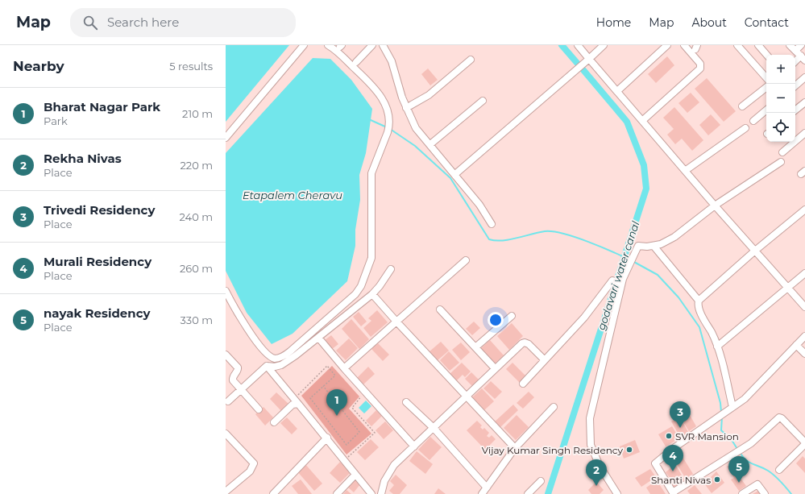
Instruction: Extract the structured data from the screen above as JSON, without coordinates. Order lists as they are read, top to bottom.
{
  "water": ["Etapalem Cheravu", "godavari water canal"],
  "places": ["SVR Mansion", "Vijay Kumar Singh Residency", "Shanti Nivas"],
  "page": {
    "header": "Map",
    "search": "Search here",
    "nav": [
      "Home",
      "Map",
      "About",
      "Contact"
    ],
    "heading": ["Nearby", "5 results"],
    "map_buttons": ["+", "−"],
    "list": [
      {
        "mark": "1",
        "name": "Bharat Nagar Park",
        "note": "Park",
        "value": "210 m"
      },
      {
        "mark": "2",
        "name": "Rekha Nivas",
        "note": "Place",
        "value": "220 m"
      },
      {
        "mark": "3",
        "name": "Trivedi Residency",
        "note": "Place",
        "value": "240 m"
      },
      {
        "mark": "4",
        "name": "Murali Residency",
        "note": "Place",
        "value": "260 m"
      },
      {
        "mark": "5",
        "name": "nayak Residency",
        "note": "Place",
        "value": "330 m"
      }
    ],
    "pins": [
      "1",
      "3",
      "4",
      "5",
      "2"
    ]
  }
}
